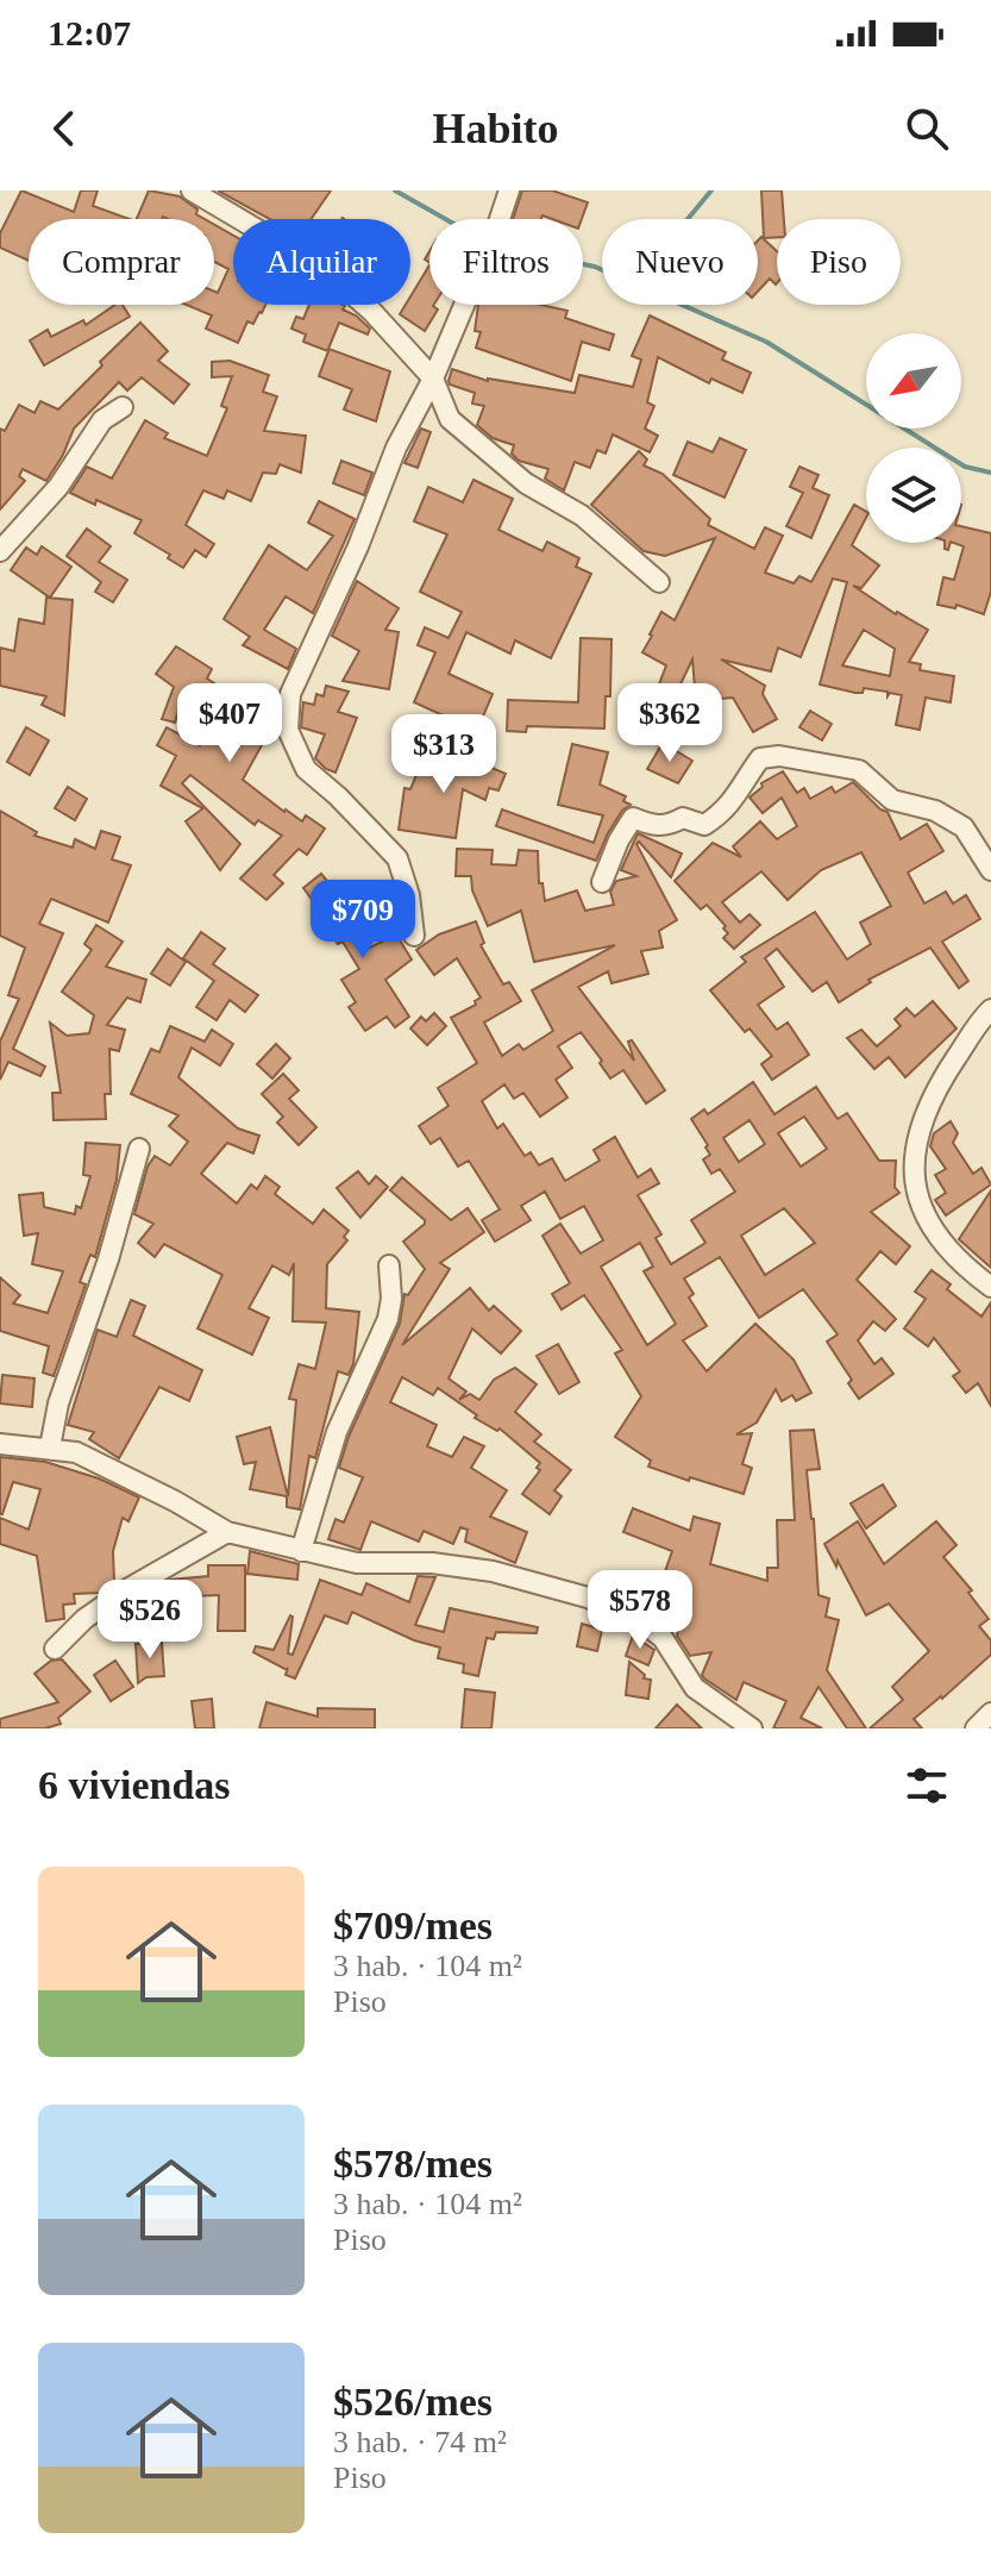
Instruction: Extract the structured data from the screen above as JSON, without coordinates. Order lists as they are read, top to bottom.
{
  "north": "bottom left",
  "page": {
    "status": "12:07",
    "header": "Habito",
    "chip": [
      "Comprar",
      "Alquilar",
      "Filtros",
      "Nuevo",
      "Piso"
    ],
    "price": [
      "$407",
      "$362",
      "$313",
      "$709",
      "$578",
      "$526"
    ],
    "heading": "6 viviendas",
    "list": [
      {
        "name": "$709/mes",
        "note": "3 hab. · 104 m² · Piso"
      },
      {
        "name": "$578/mes",
        "note": "3 hab. · 104 m² · Piso"
      },
      {
        "name": "$526/mes",
        "note": "3 hab. · 74 m² · Piso"
      }
    ]
  }
}
